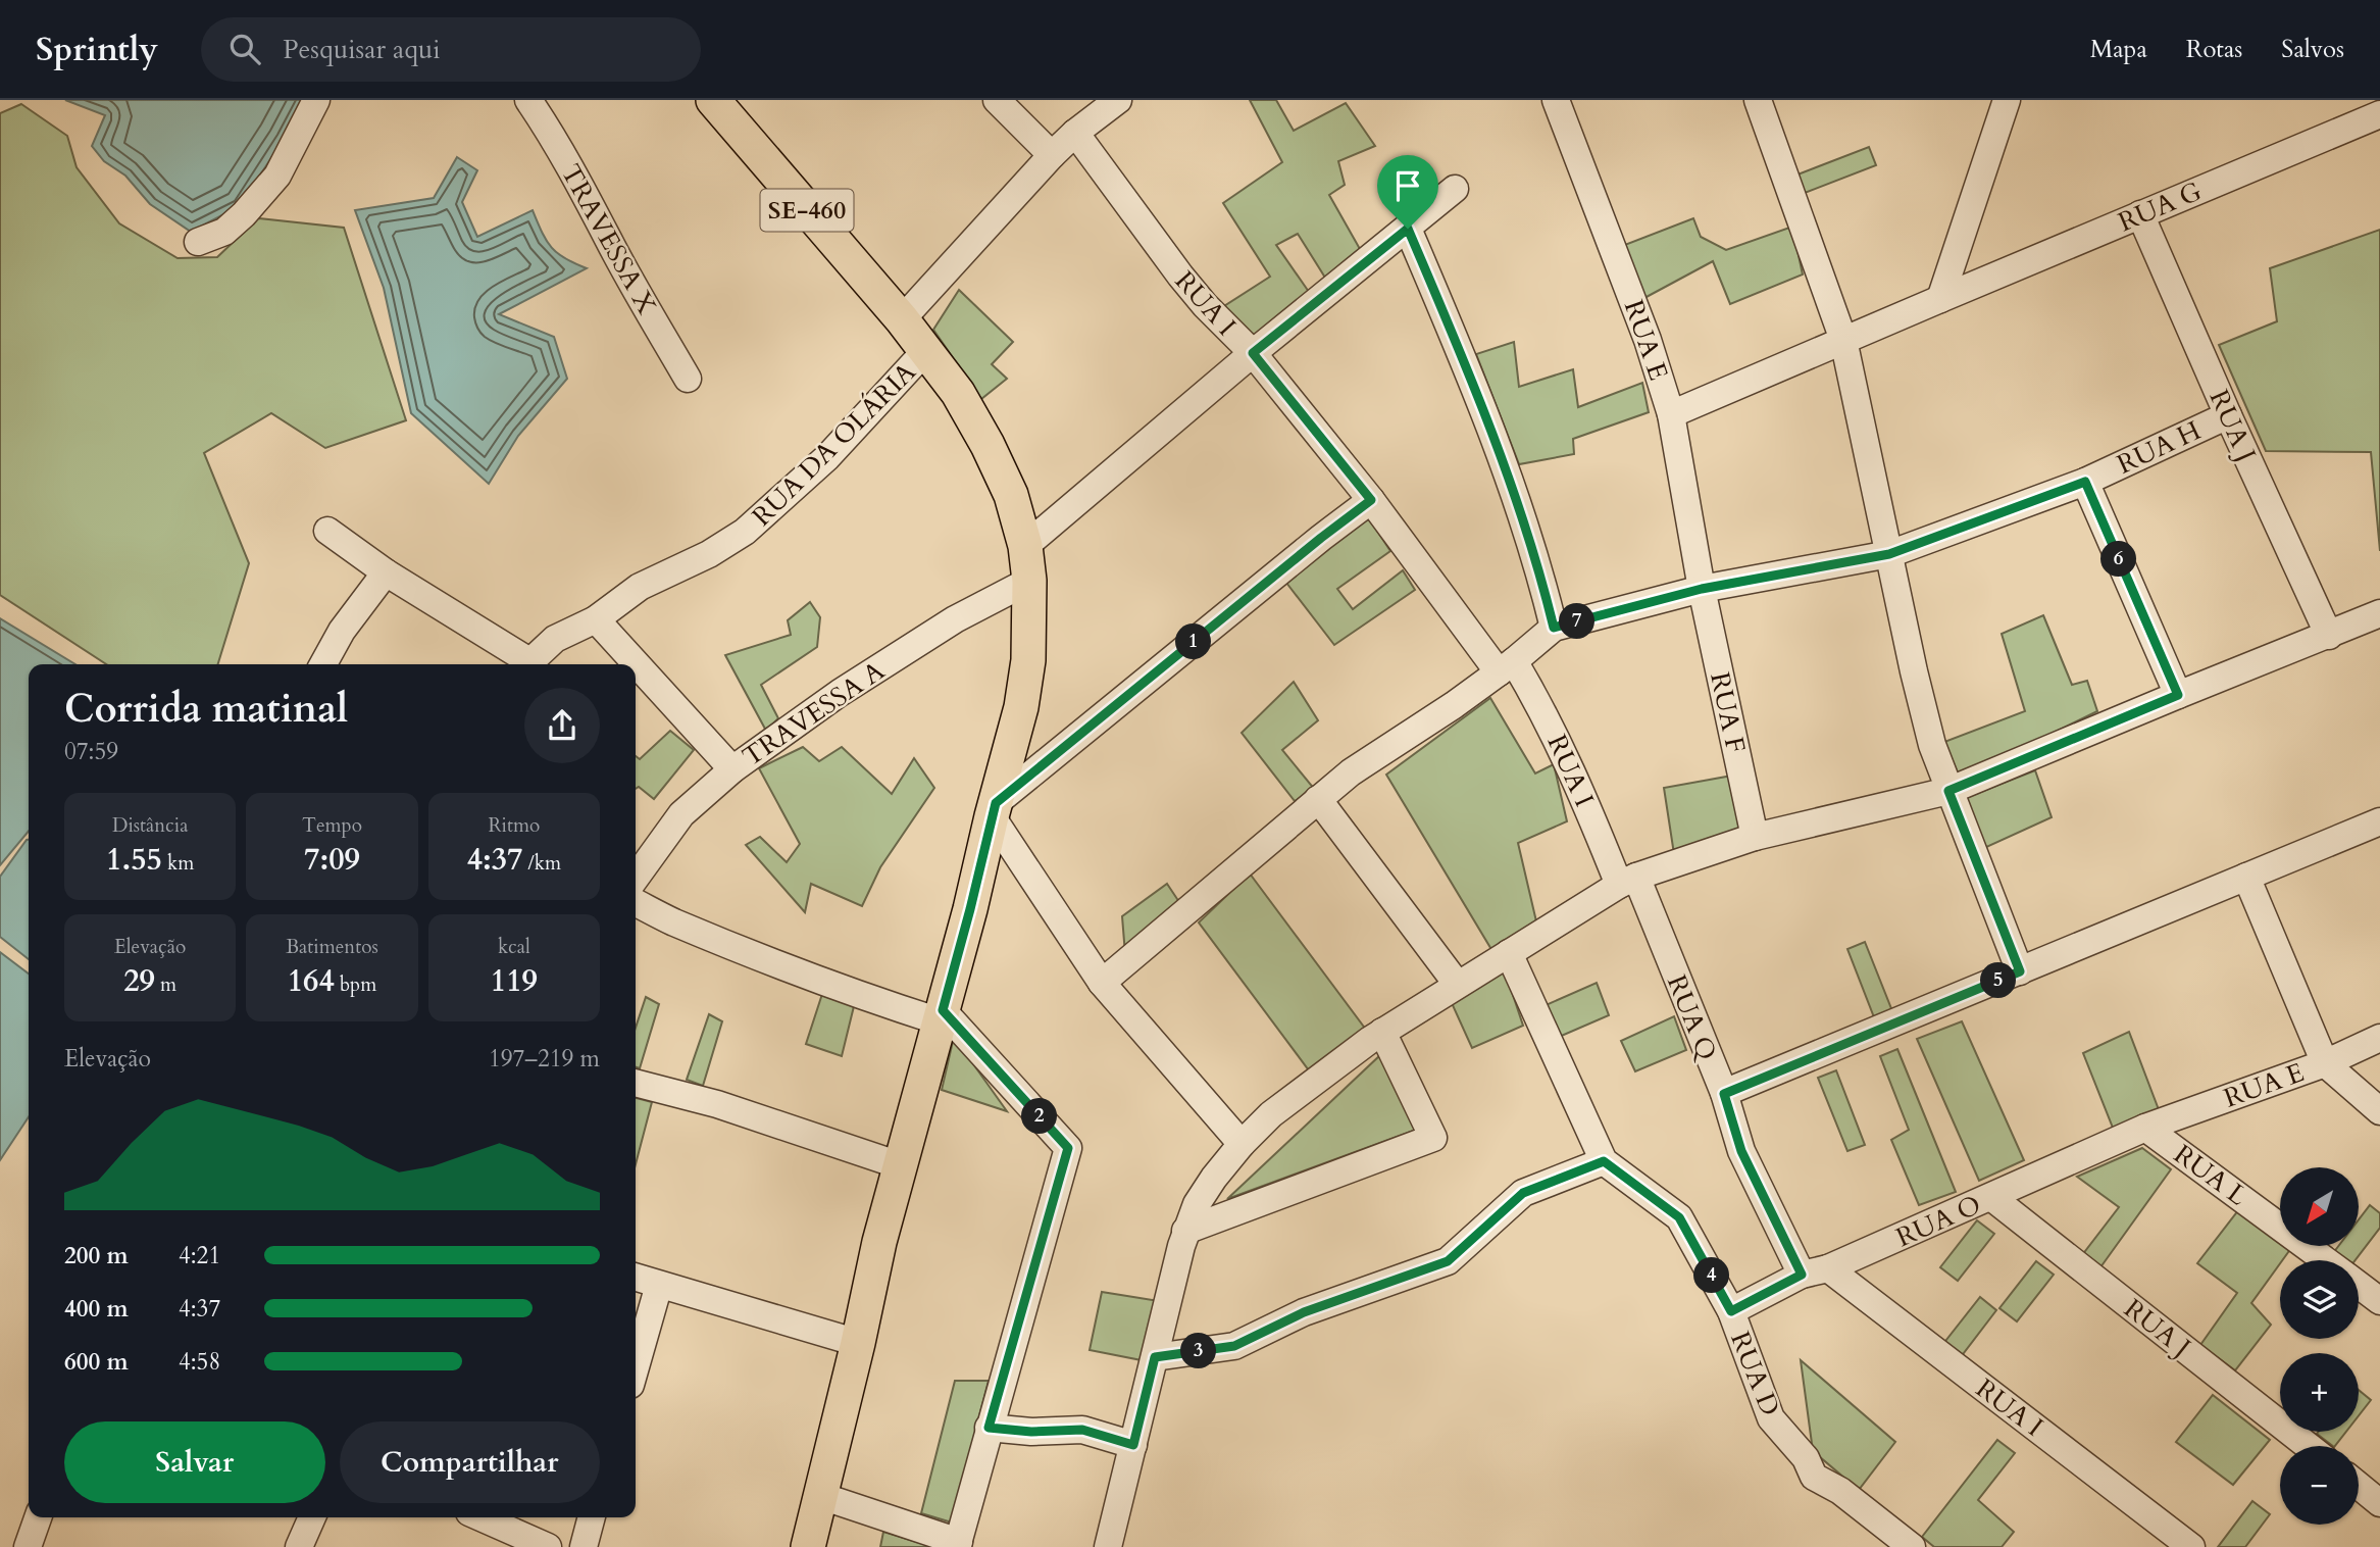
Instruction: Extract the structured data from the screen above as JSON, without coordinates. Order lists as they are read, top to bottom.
{
  "streets": {
    "main road": ["SE-460"],
    "street": [
      "RUA G",
      "TRAVESSA X",
      "RUA I",
      "RUA E",
      "RUA J",
      "RUA DA OLÁRIA",
      "RUA H",
      "RUA F",
      "TRAVESSA A",
      "RUA Q",
      "RUA L",
      "RUA O",
      "RUA D"
    ]
  },
  "crossings": [
    ["RUA G", "RUA E"],
    ["RUA G", "RUA J"],
    ["SE-460", "RUA DA OLÁRIA"],
    ["SE-460", "TRAVESSA A"],
    ["RUA I", "RUA Q"],
    ["RUA I", "RUA O"],
    ["RUA E", "RUA H"],
    ["RUA E", "RUA F"],
    ["RUA E", "RUA L"],
    ["RUA E", "RUA O"],
    ["RUA J", "RUA H"],
    ["RUA J", "RUA O"],
    ["RUA H", "RUA F"],
    ["RUA Q", "RUA O"],
    ["RUA L", "RUA O"],
    ["RUA O", "RUA D"]
  ],
  "north": "bottom left",
  "page": {
    "header": "Sprintly",
    "search": "Pesquisar aqui",
    "nav": ["Mapa", "Rotas", "Salvos"],
    "pins": [
      "6",
      "7",
      "1",
      "5",
      "2",
      "4",
      "3"
    ],
    "heading": ["Corrida matinal", "07:59"],
    "stats": [
      ["Distância", "1.55 km"],
      ["Tempo", "7:09"],
      ["Ritmo", "4:37 /km"],
      ["Elevação", "29 m"],
      ["Batimentos", "164 bpm"],
      ["kcal", "119"]
    ],
    "chart": ["Elevação", "197–219 m"],
    "map_buttons": ["+", "−"],
    "list": [
      {
        "name": "200 m",
        "note": "4:21"
      },
      {
        "name": "400 m",
        "note": "4:37"
      },
      {
        "name": "600 m",
        "note": "4:58"
      }
    ],
    "buttons": ["Salvar", "Compartilhar"]
  }
}
